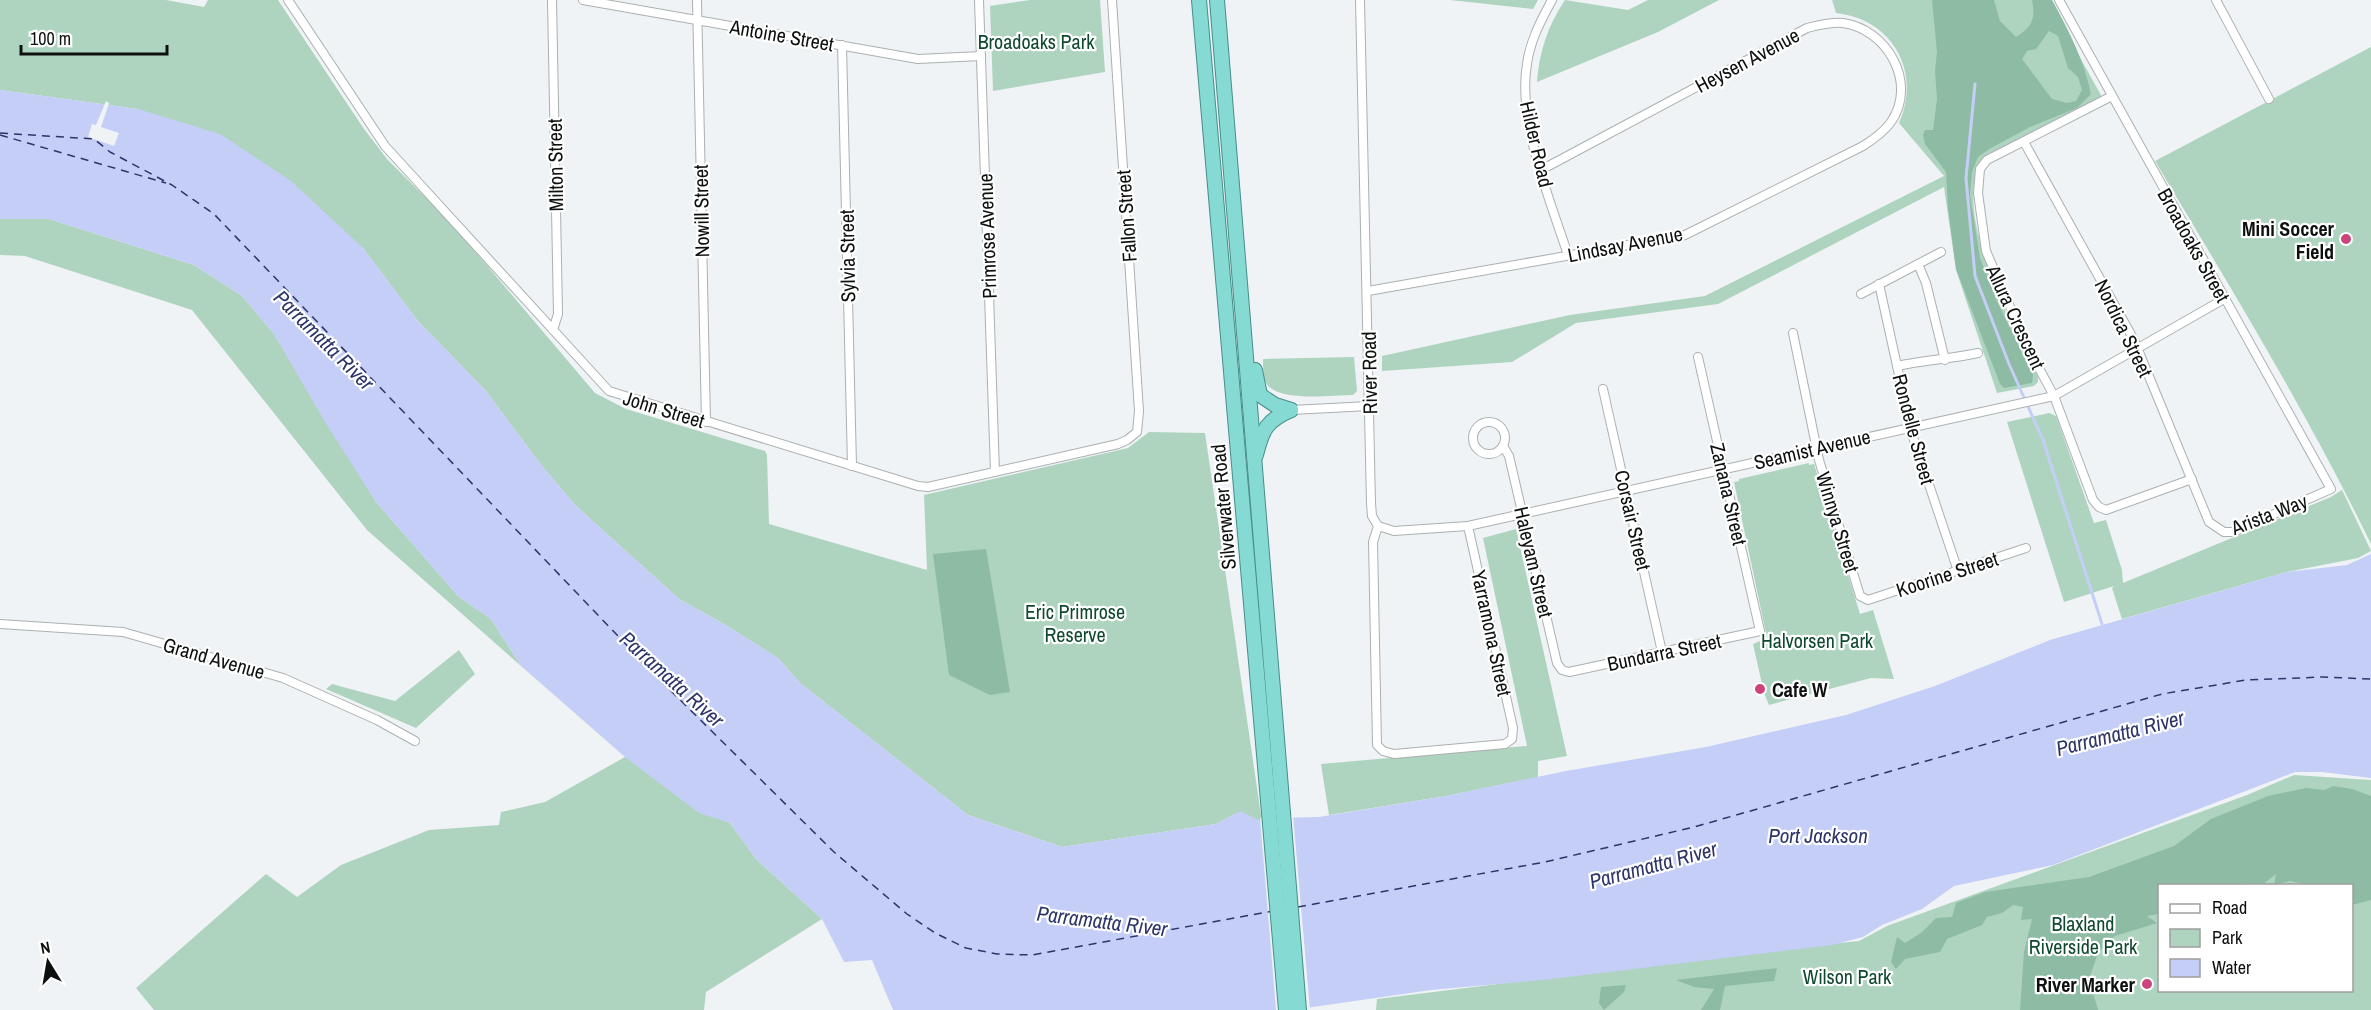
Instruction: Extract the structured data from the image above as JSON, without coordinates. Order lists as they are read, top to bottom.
{
  "streets": {
    "highway": ["Silverwater Road"],
    "street": [
      "Antoine Street",
      "Heysen Avenue",
      "Hilder Road",
      "Milton Street",
      "Nowill Street",
      "Fallon Street",
      "Primrose Avenue",
      "Lindsay Avenue",
      "Broadoaks Street",
      "Sylvia Street",
      "Allura Crescent",
      "Nordica Street",
      "River Road",
      "John Street",
      "Rondelle Street",
      "Seamist Avenue",
      "Zanana Street",
      "Arista Way",
      "Corsair Street",
      "Winnya Street",
      "Haleyam Street",
      "Koorine Street",
      "Yarramona Street",
      "Bundarra Street",
      "Grand Avenue"
    ]
  },
  "crossings": [
    ["Antoine Street", "Nowill Street"],
    ["Antoine Street", "Primrose Avenue"],
    ["Antoine Street", "Sylvia Street"],
    ["Heysen Avenue", "Hilder Road"],
    ["Heysen Avenue", "Lindsay Avenue"],
    ["Hilder Road", "Lindsay Avenue"],
    ["Milton Street", "John Street"],
    ["Nowill Street", "John Street"],
    ["Fallon Street", "John Street"],
    ["Primrose Avenue", "John Street"],
    ["Lindsay Avenue", "River Road"],
    ["Broadoaks Street", "Allura Crescent"],
    ["Broadoaks Street", "Seamist Avenue"],
    ["Broadoaks Street", "Arista Way"],
    ["Sylvia Street", "John Street"],
    ["Allura Crescent", "Nordica Street"],
    ["Allura Crescent", "Seamist Avenue"],
    ["Nordica Street", "Seamist Avenue"],
    ["Nordica Street", "Arista Way"],
    ["River Road", "Seamist Avenue"],
    ["River Road", "Yarramona Street"],
    ["Rondelle Street", "Seamist Avenue"],
    ["Rondelle Street", "Koorine Street"],
    ["Seamist Avenue", "Zanana Street"],
    ["Seamist Avenue", "Corsair Street"],
    ["Seamist Avenue", "Winnya Street"],
    ["Seamist Avenue", "Haleyam Street"],
    ["Seamist Avenue", "Yarramona Street"],
    ["Zanana Street", "Bundarra Street"],
    ["Corsair Street", "Bundarra Street"],
    ["Winnya Street", "Koorine Street"],
    ["Haleyam Street", "Bundarra Street"]
  ],
  "water": ["Parramatta River", "Port Jackson"],
  "parks": [
    "Broadoaks Park",
    "Eric Primrose Reserve",
    "Halvorsen Park",
    "Blaxland Riverside Park",
    "Wilson Park"
  ],
  "places": ["Mini Soccer Field", "Cafe W", "River Marker"],
  "legend": ["Road", "Park", "Water"],
  "scale_bar": "100 m",
  "north": "top"
}
